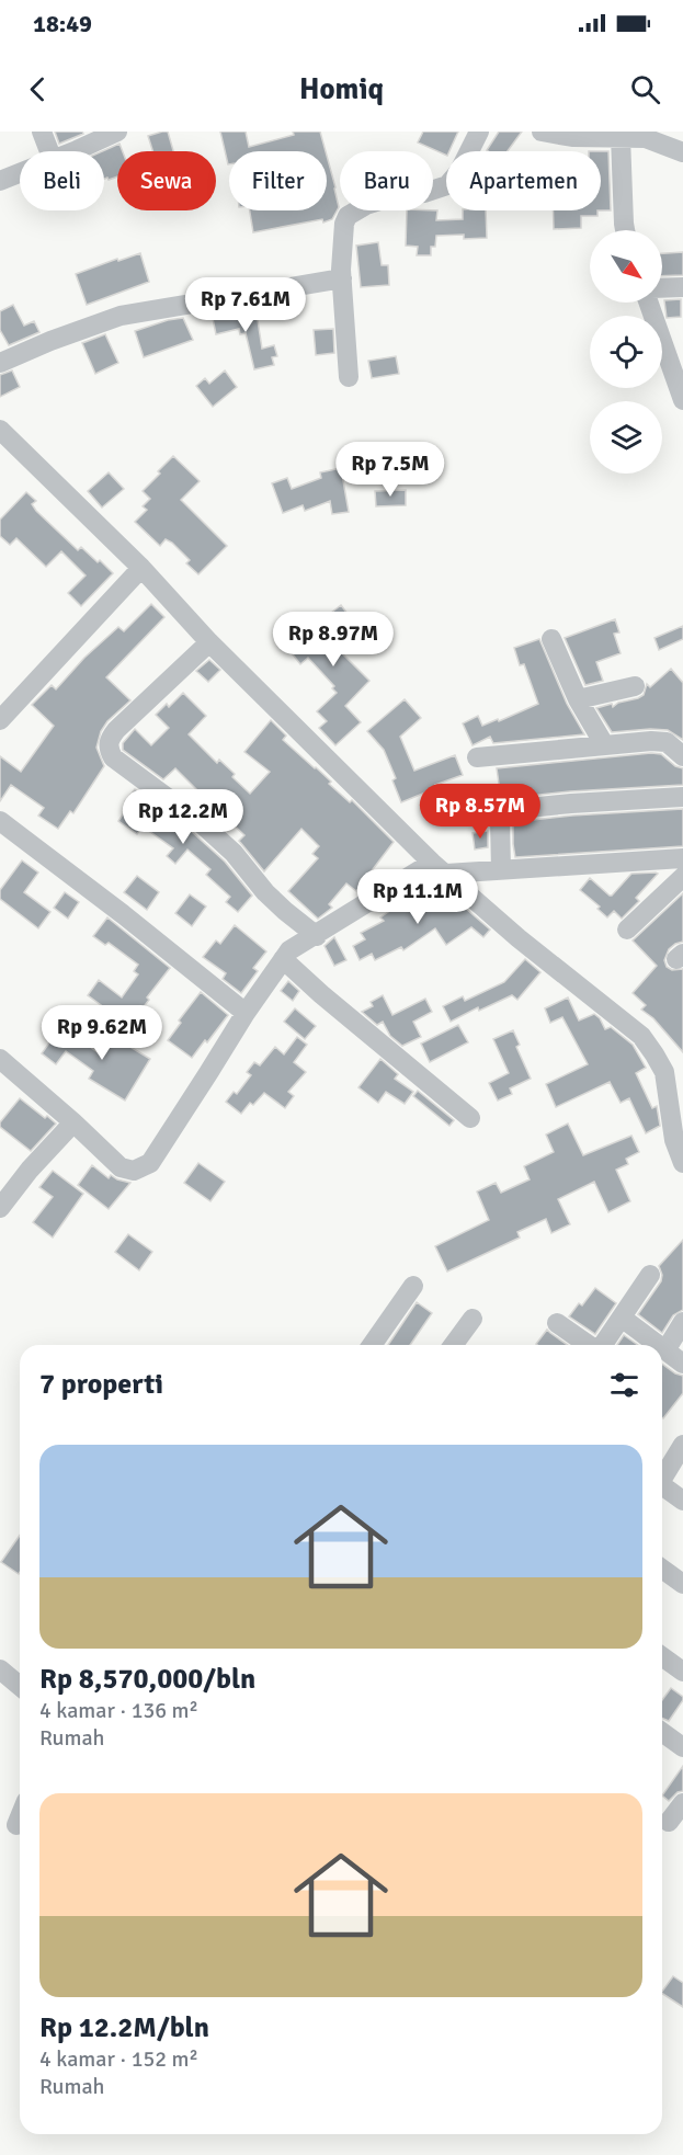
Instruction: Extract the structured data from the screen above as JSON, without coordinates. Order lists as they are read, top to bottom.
{
  "north": "bottom right",
  "page": {
    "status": "18:49",
    "header": "Homiq",
    "chip": [
      "Beli",
      "Sewa",
      "Filter",
      "Baru",
      "Apartemen"
    ],
    "price": [
      "Rp 7.61M",
      "Rp 7.5M",
      "Rp 8.97M",
      "Rp 8.57M",
      "Rp 12.2M",
      "Rp 11.1M",
      "Rp 9.62M"
    ],
    "heading": "7 properti",
    "list": [
      {
        "name": "Rp 8,570,000/bln",
        "note": "4 kamar · 136 m² · Rumah"
      },
      {
        "name": "Rp 12.2M/bln",
        "note": "4 kamar · 152 m² · Rumah"
      }
    ]
  }
}
